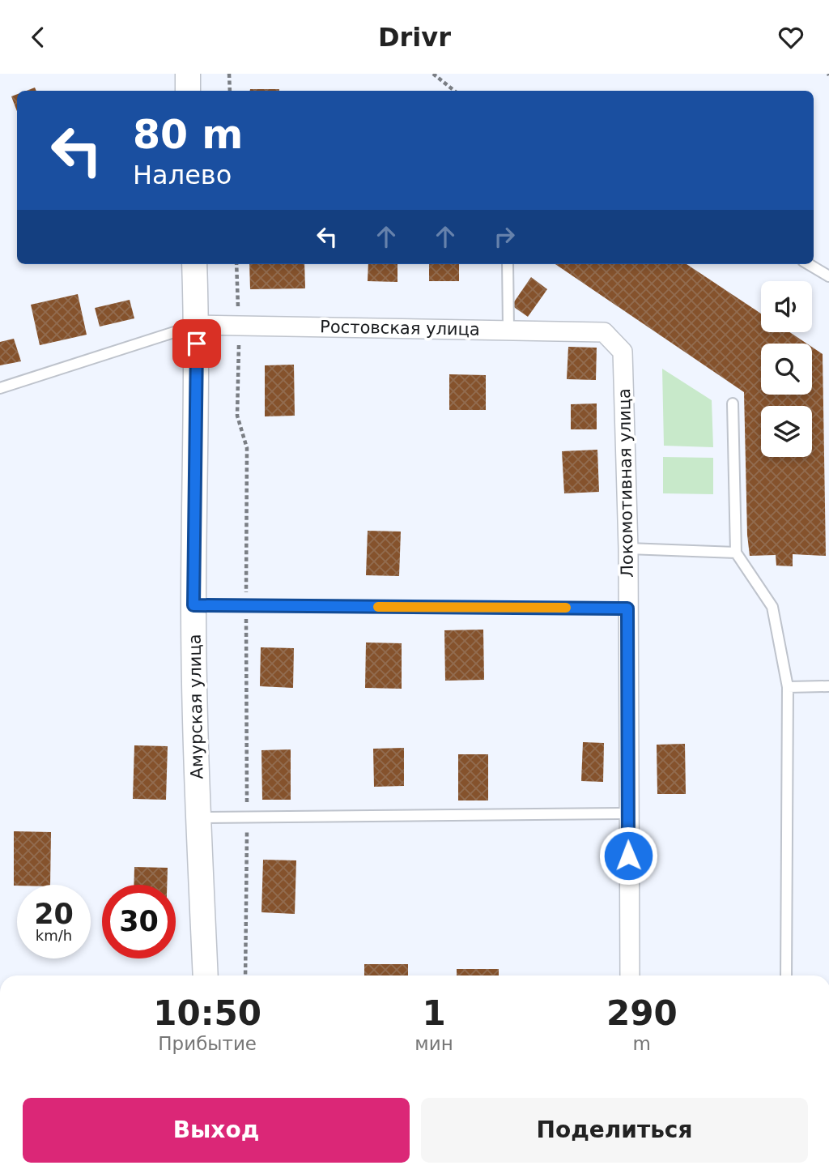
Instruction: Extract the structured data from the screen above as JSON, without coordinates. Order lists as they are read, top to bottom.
{
  "streets": {
    "street": ["Ростовская улица", "Локомотивная улица", "Амурская улица"]
  },
  "crossings": [
    ["Ростовская улица", "Локомотивная улица"],
    ["Ростовская улица", "Амурская улица"]
  ],
  "page": {
    "header": "Drivr",
    "turn": ["80 m", "Налево"],
    "speed": "20 km/h",
    "limit": "30",
    "eta": [
      "10:50",
      "Прибытие",
      "1",
      "мин",
      "290",
      "m"
    ],
    "buttons": ["Выход", "Поделиться"]
  }
}
